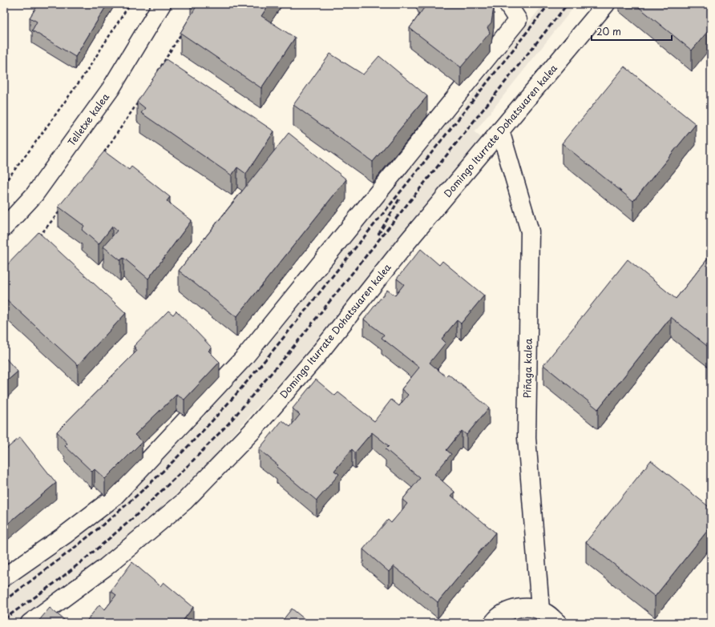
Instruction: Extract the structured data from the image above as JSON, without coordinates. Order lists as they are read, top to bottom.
{
  "streets": {
    "street": ["Telletxe kalea", "Domingo Iturrate Dohatsuaren kalea", "Piñaga kalea"]
  },
  "crossings": [
    ["Domingo Iturrate Dohatsuaren kalea", "Piñaga kalea"]
  ],
  "scale_bar": "20 m"
}
